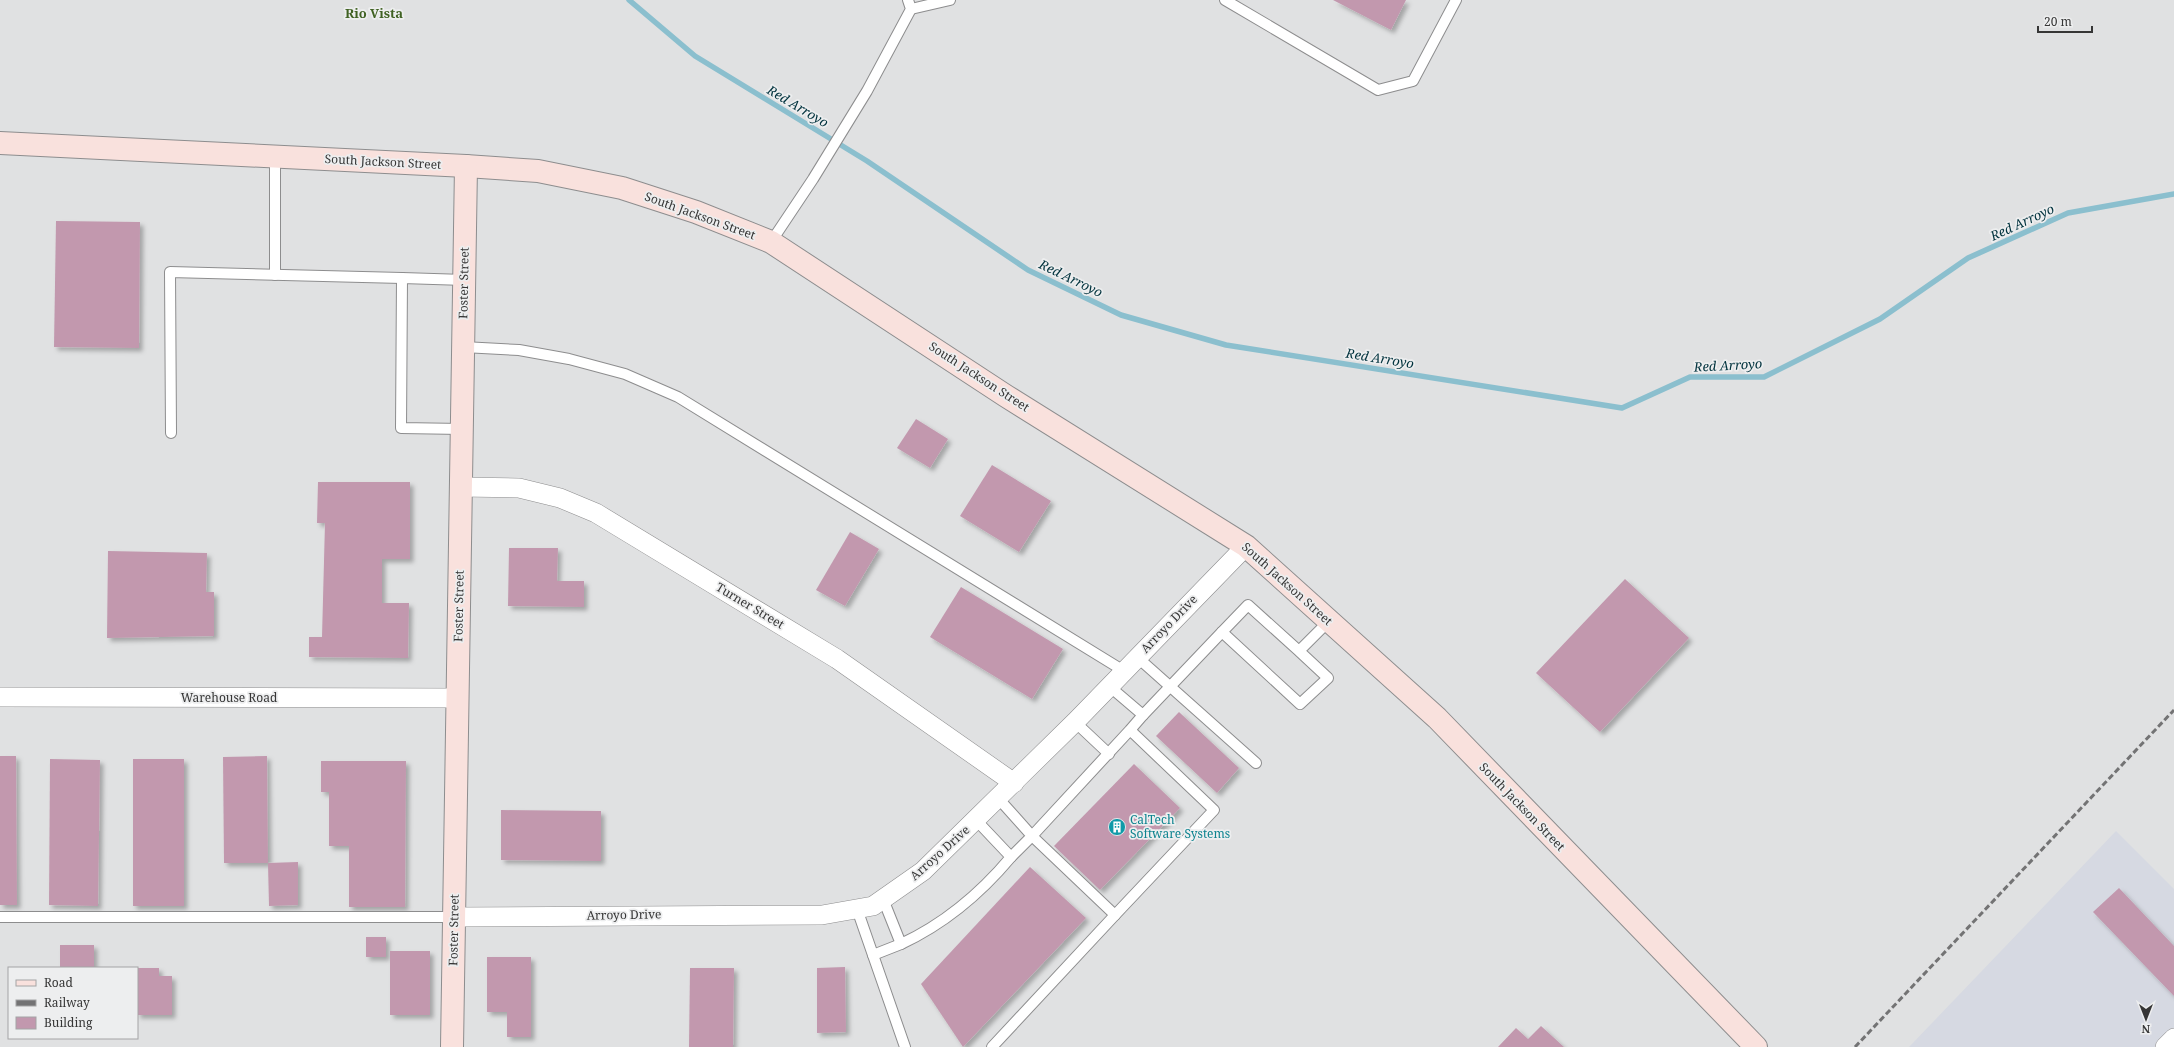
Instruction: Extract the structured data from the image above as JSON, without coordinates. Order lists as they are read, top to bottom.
{
  "streets": {
    "main road": ["South Jackson Street", "Foster Street"],
    "street": ["Turner Street", "Arroyo Drive", "Warehouse Road"]
  },
  "crossings": [
    ["South Jackson Street", "Foster Street"],
    ["South Jackson Street", "Arroyo Drive"],
    ["Foster Street", "Turner Street"],
    ["Foster Street", "Arroyo Drive"],
    ["Foster Street", "Warehouse Road"],
    ["Turner Street", "Arroyo Drive"]
  ],
  "districts": ["Rio Vista"],
  "water": ["Red Arroyo"],
  "places": {
    "building": ["CalTech Software Systems"]
  },
  "legend": ["Road", "Railway", "Building"],
  "scale_bar": "20 m",
  "north": "bottom"
}
